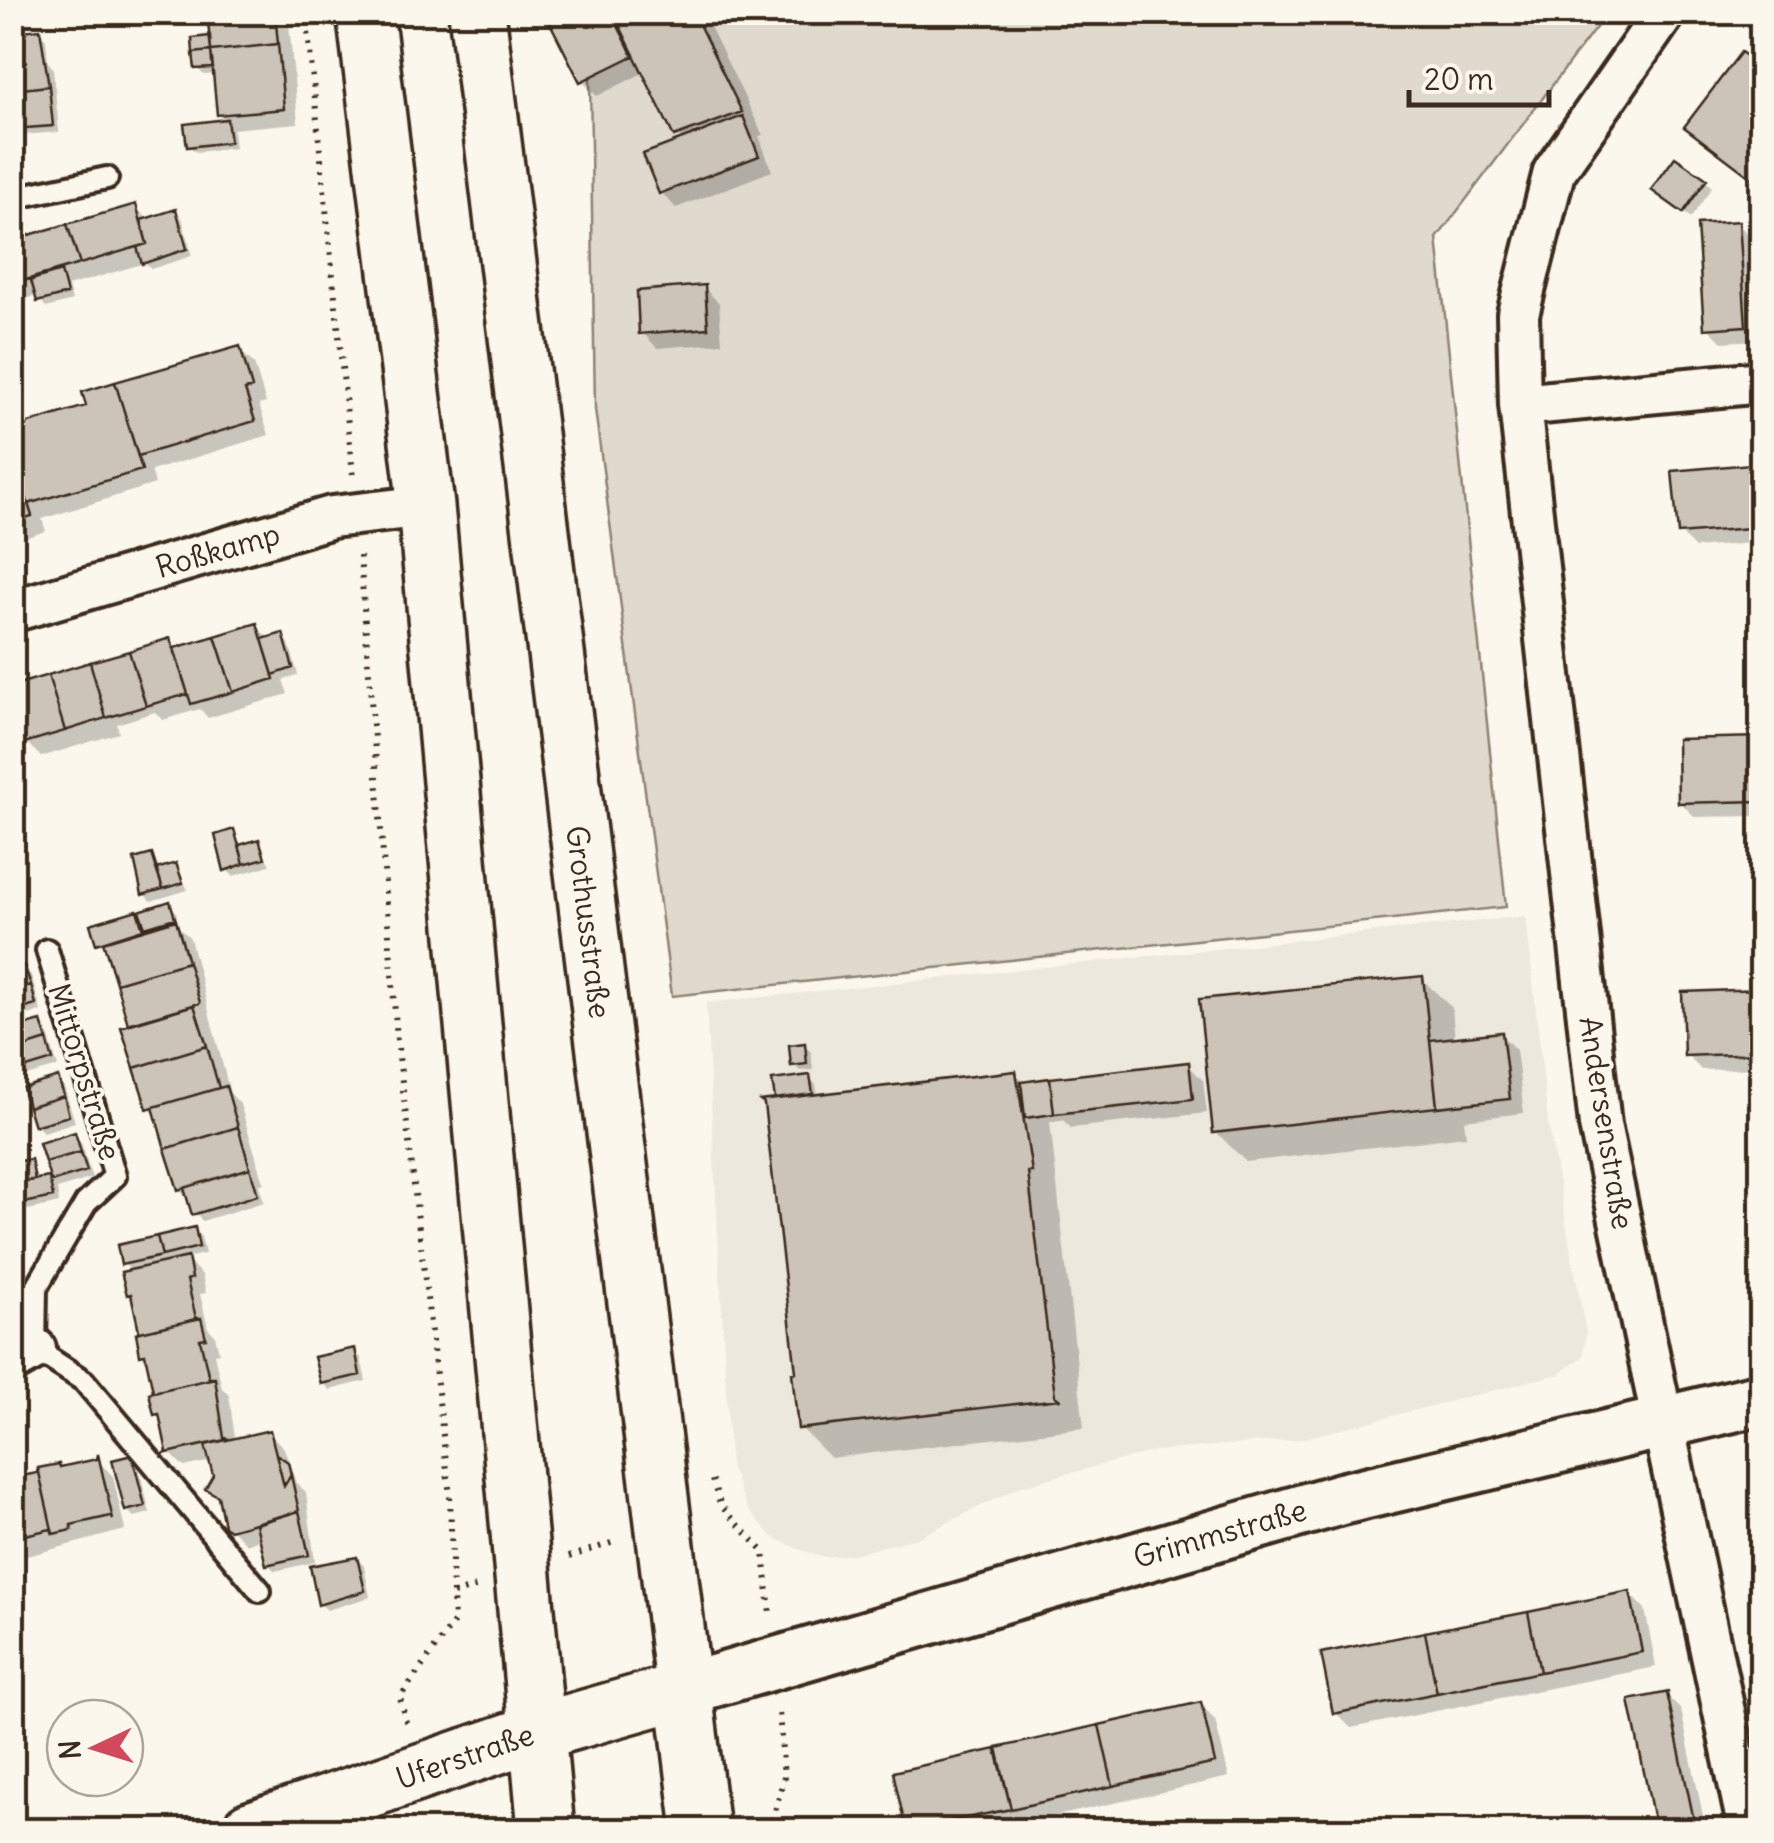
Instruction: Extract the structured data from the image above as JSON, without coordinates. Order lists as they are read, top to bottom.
{
  "streets": {
    "main road": ["Grothusstraße", "Uferstraße"],
    "street": ["Roßkamp", "Andersenstraße", "Grimmstraße"],
    "lane": ["Mittorpstraße"]
  },
  "crossings": [
    ["Grothusstraße", "Grimmstraße"],
    ["Grothusstraße", "Uferstraße"],
    ["Andersenstraße", "Grimmstraße"],
    ["Grimmstraße", "Uferstraße"]
  ],
  "scale_bar": "20 m",
  "north": "left"
}
